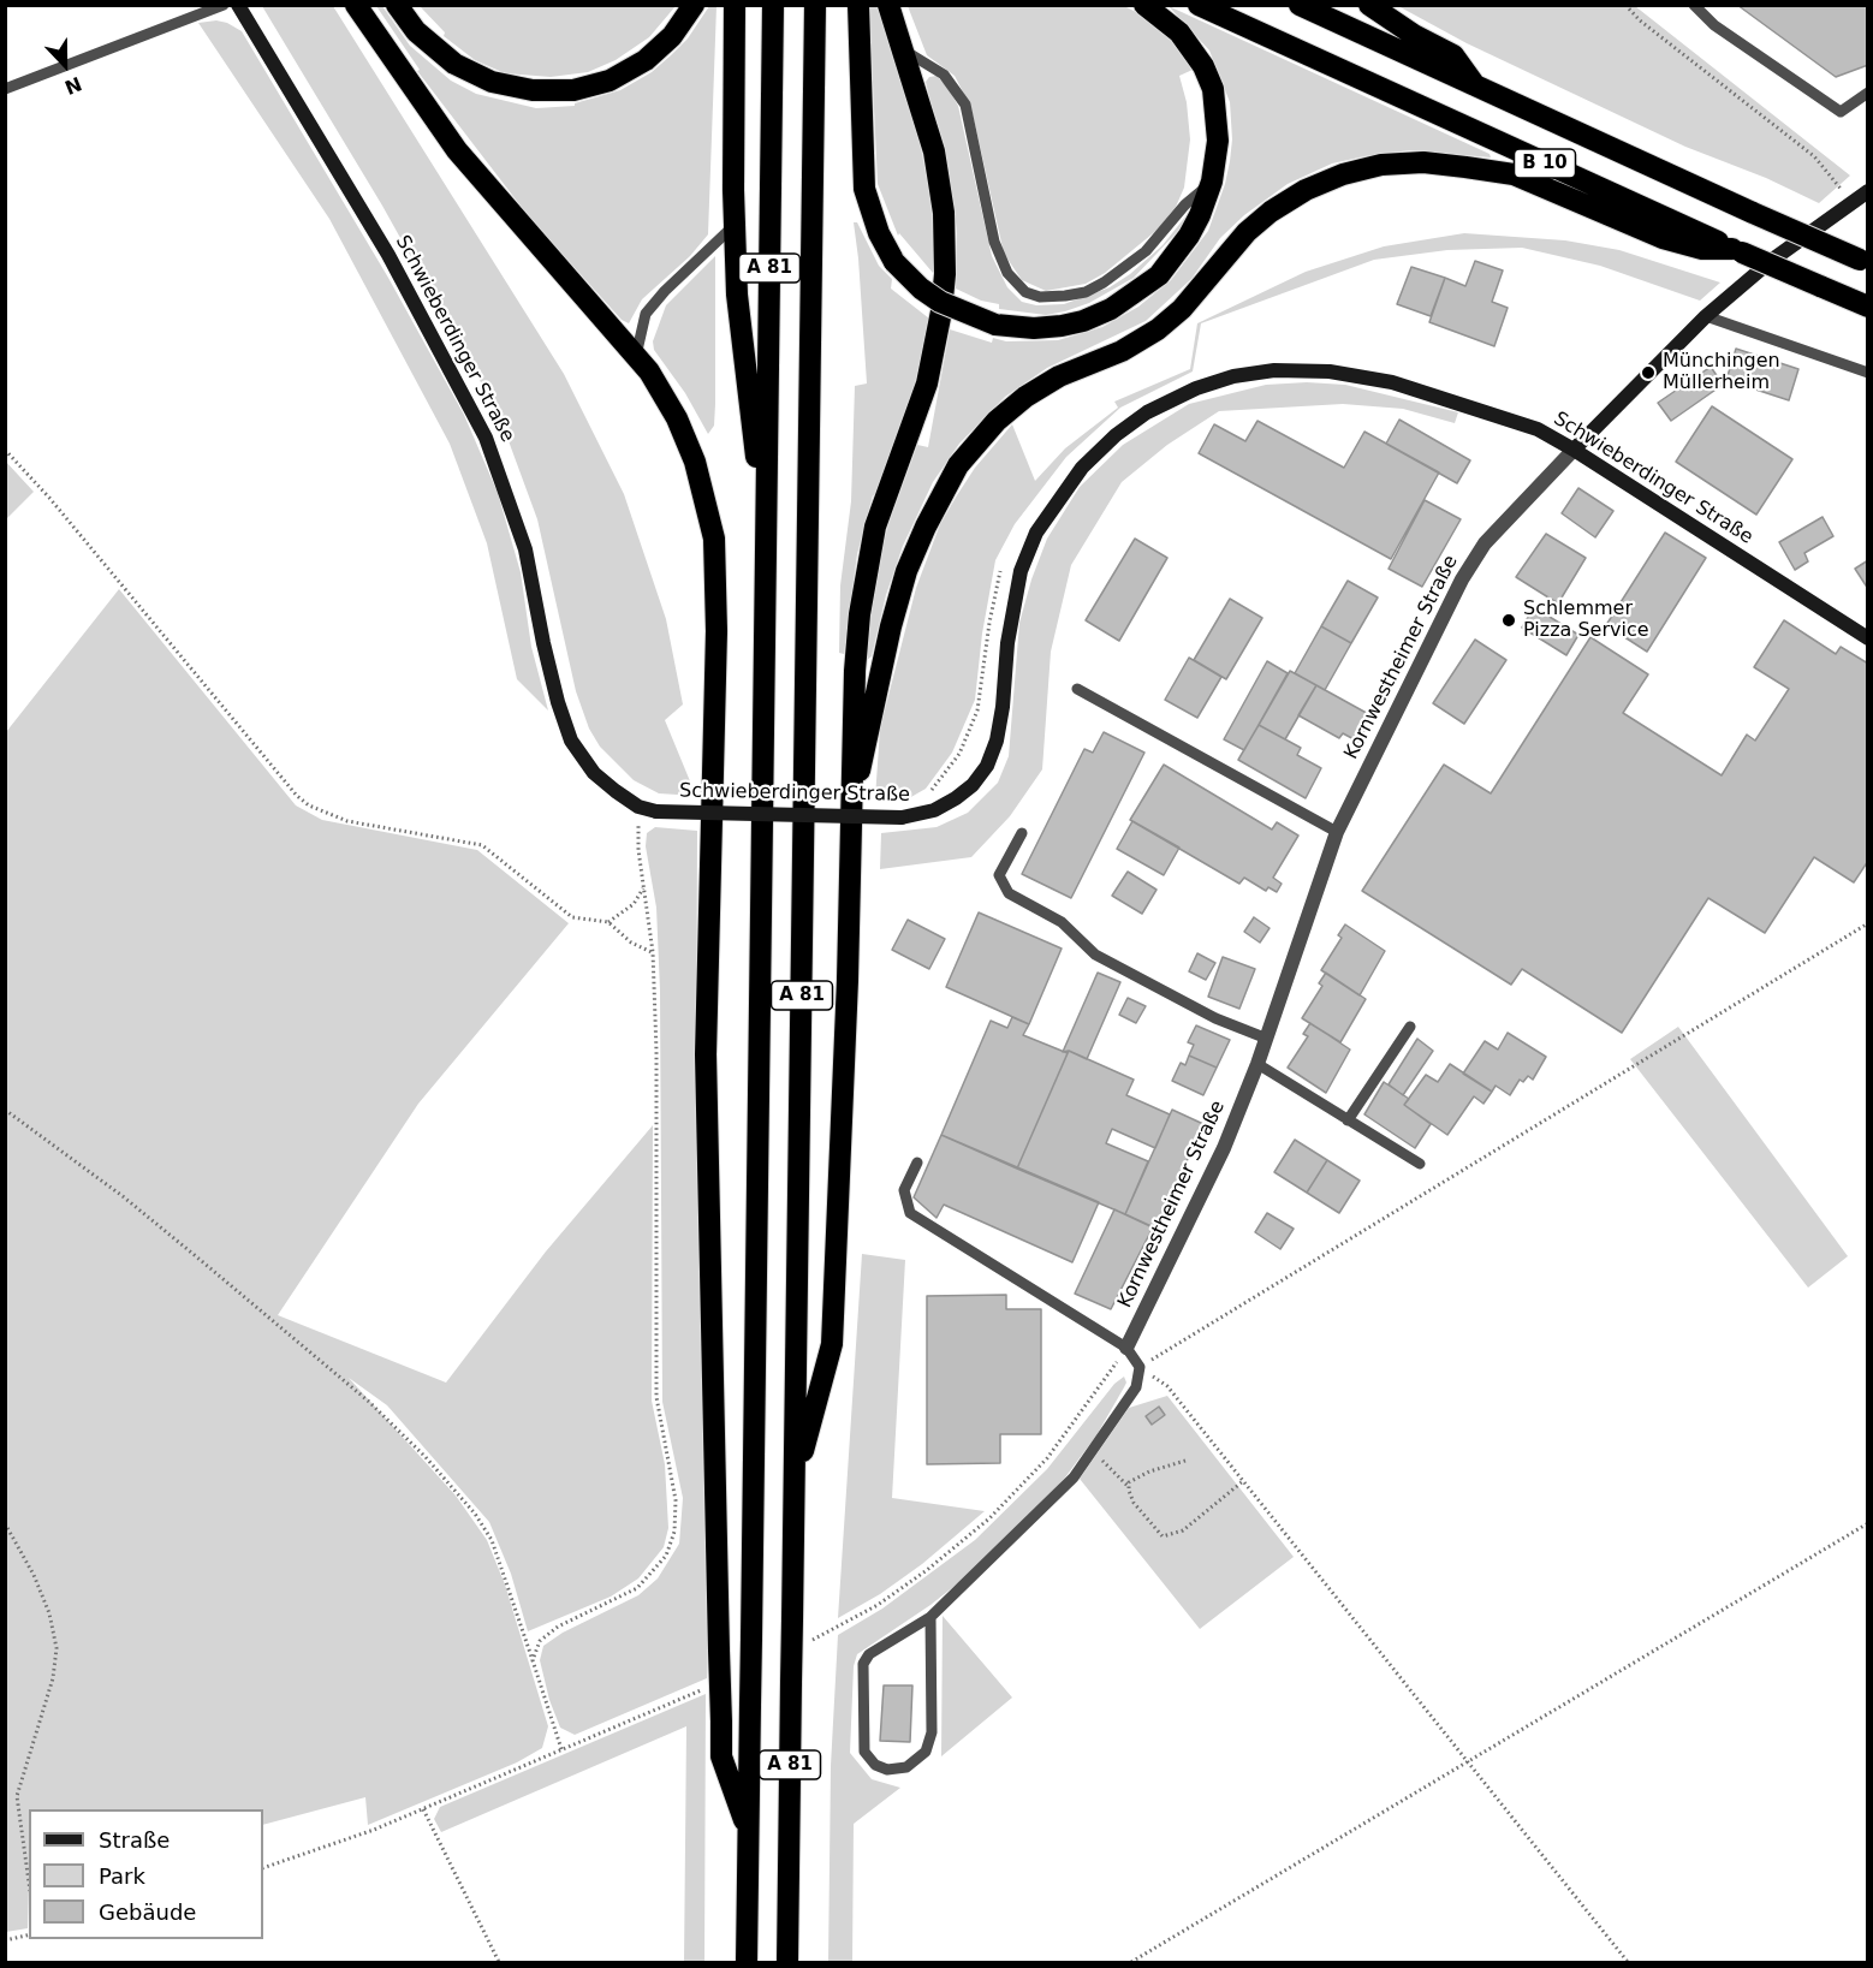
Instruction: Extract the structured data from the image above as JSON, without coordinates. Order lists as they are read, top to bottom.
{
  "streets": {
    "highway": ["B 10", "A 81"],
    "street": ["Schwieberdinger Straße", "Kornwestheimer Straße"]
  },
  "crossings": [
    ["Schwieberdinger Straße", "Kornwestheimer Straße"]
  ],
  "places": ["Münchingen Müllerheim", "Schlemmer Pizza Service"],
  "legend": ["Straße", "Park", "Gebäude"],
  "north": "bottom"
}
